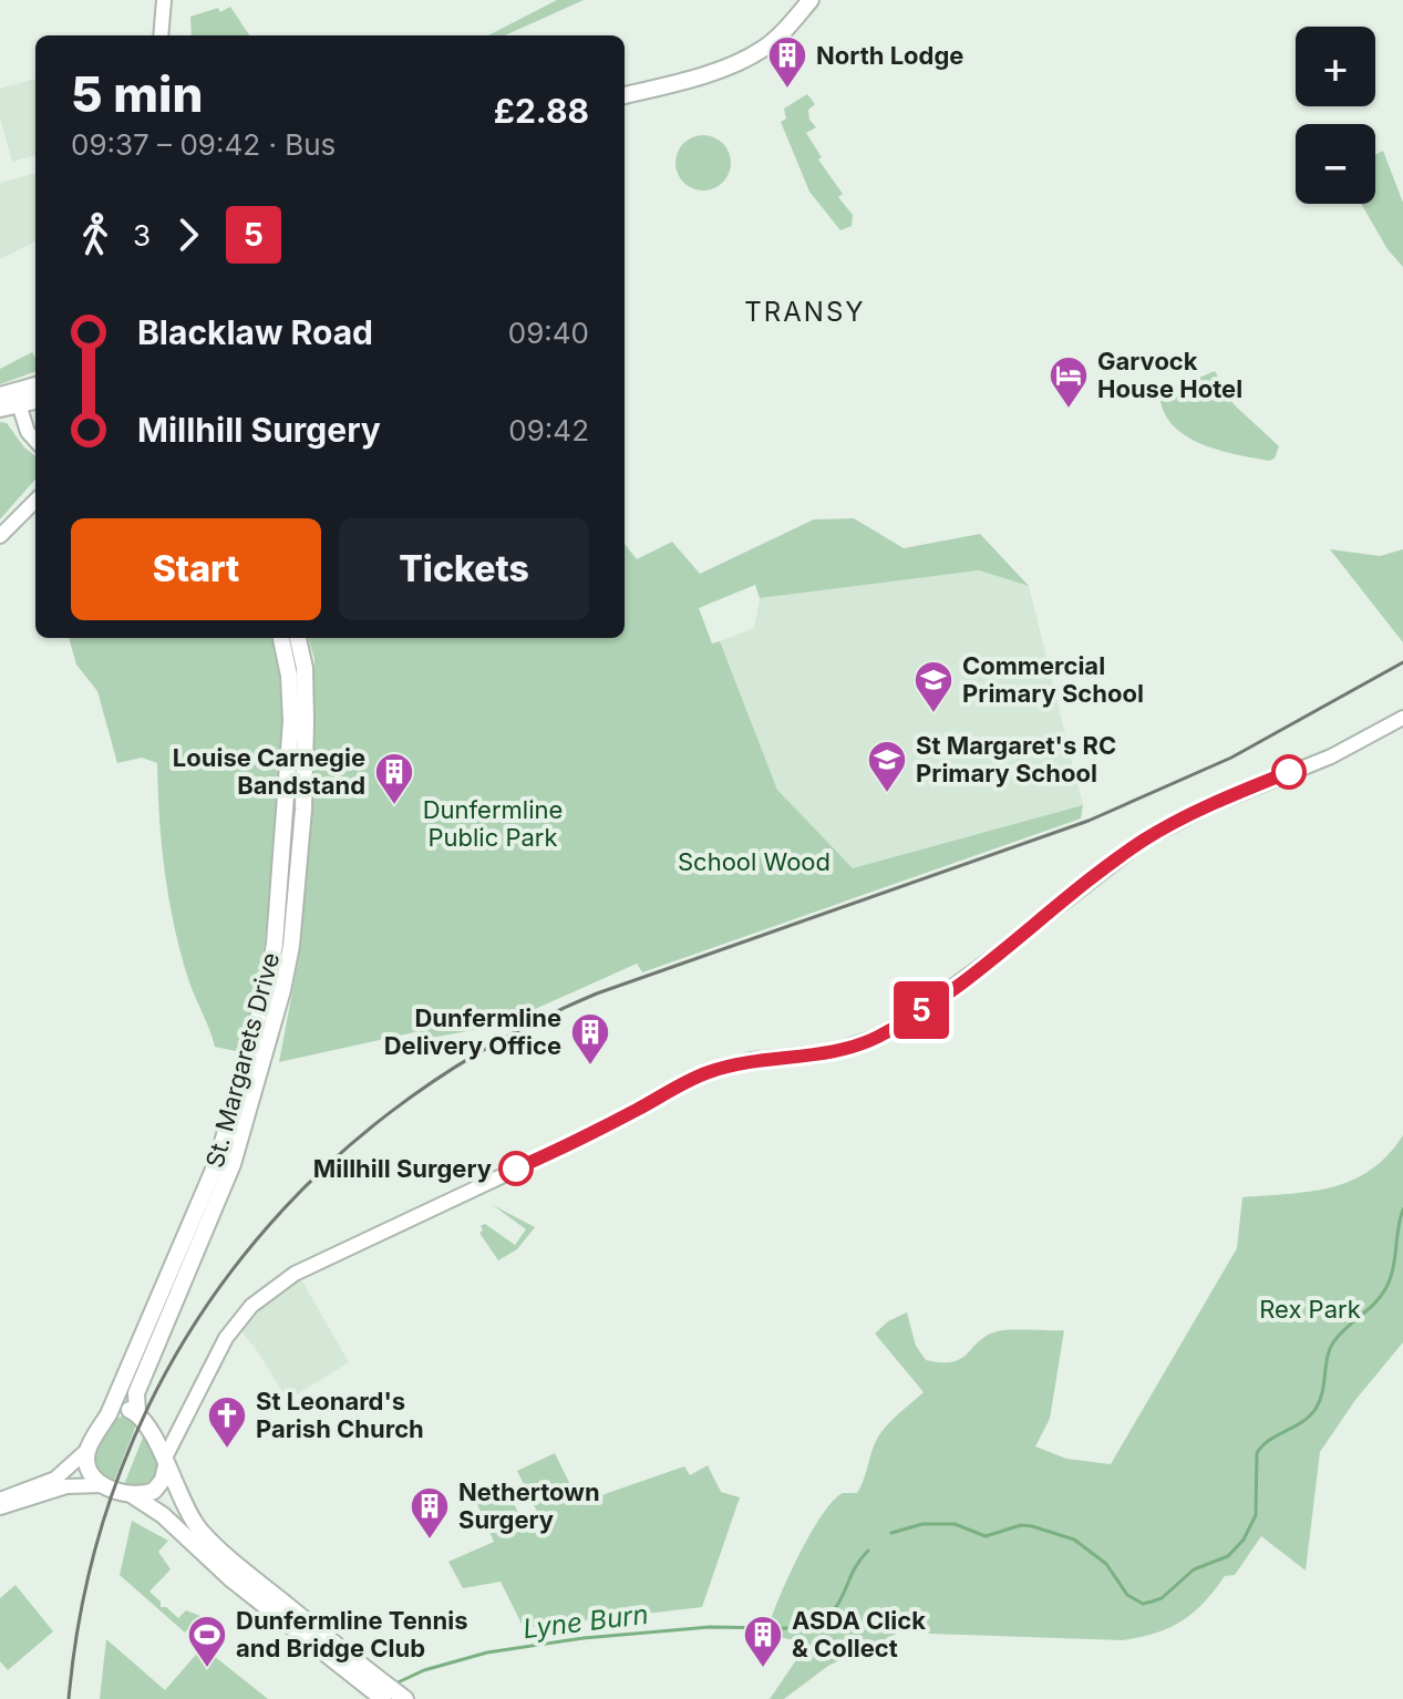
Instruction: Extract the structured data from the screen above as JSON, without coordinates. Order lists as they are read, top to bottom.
{
  "streets": {
    "main road": ["St. Margarets Drive"]
  },
  "districts": ["TRANSY"],
  "water": ["Lyne Burn"],
  "parks": ["Dunfermline Public Park", "School Wood", "Rex Park"],
  "places": {
    "building": [
      "North Lodge",
      "Louise Carnegie Bandstand",
      "Dunfermline Delivery Office",
      "Nethertown Surgery",
      "ASDA Click & Collect"
    ],
    "hotel": ["Garvock House Hotel"],
    "school or university": ["Commercial Primary School", "St Margaret's RC Primary School"],
    "other": ["Millhill Surgery"],
    "church": ["St Leonard's Parish Church"],
    "sports": ["Dunfermline Tennis and Bridge Club"]
  },
  "lines": ["bus line 5"],
  "page": {
    "on_map": "5",
    "map_buttons": ["+", "−"],
    "heading": ["5 min", "09:37 – 09:42 · Bus", "£2.88"],
    "legs": ["3", "5"],
    "list": [
      {
        "name": "Blacklaw Road",
        "value": "09:40"
      },
      {
        "name": "Millhill Surgery",
        "value": "09:42"
      }
    ],
    "buttons": ["Start", "Tickets"]
  }
}
